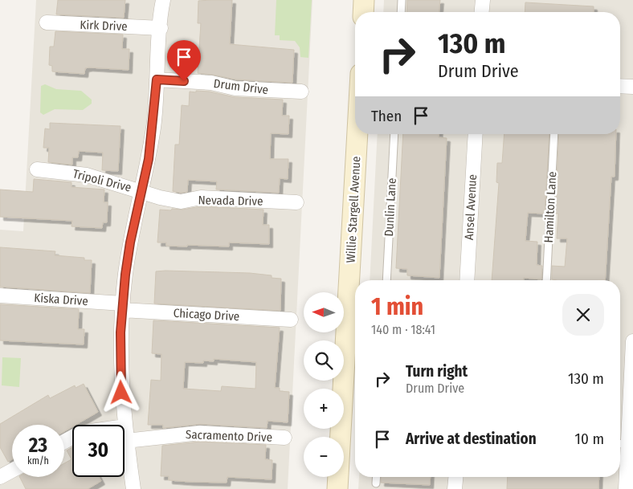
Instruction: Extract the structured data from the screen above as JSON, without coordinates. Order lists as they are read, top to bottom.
{
  "streets": {
    "street": [
      "Kirk Drive",
      "Drum Drive",
      "Tripoli Drive",
      "Nevada Drive",
      "Ansel Avenue",
      "Willie Stargell Avenue",
      "Kiska Drive",
      "Chicago Drive",
      "Sacramento Drive"
    ],
    "lane": ["Dunlin Lane", "Hamilton Lane"]
  },
  "crossings": [
    ["Tripoli Drive", "Nevada Drive"],
    ["Kiska Drive", "Chicago Drive"]
  ],
  "north": "left",
  "page": {
    "turn": ["130 m", "Drum Drive"],
    "then": "Then",
    "heading": ["1 min", "140 m · 18:41"],
    "map_buttons": ["+", "−"],
    "list": [
      {
        "name": "Turn right",
        "note": "Drum Drive",
        "value": "130 m"
      },
      {
        "name": "Arrive at destination",
        "value": "10 m"
      }
    ],
    "speed": "23 km/h",
    "limit": "30"
  }
}
